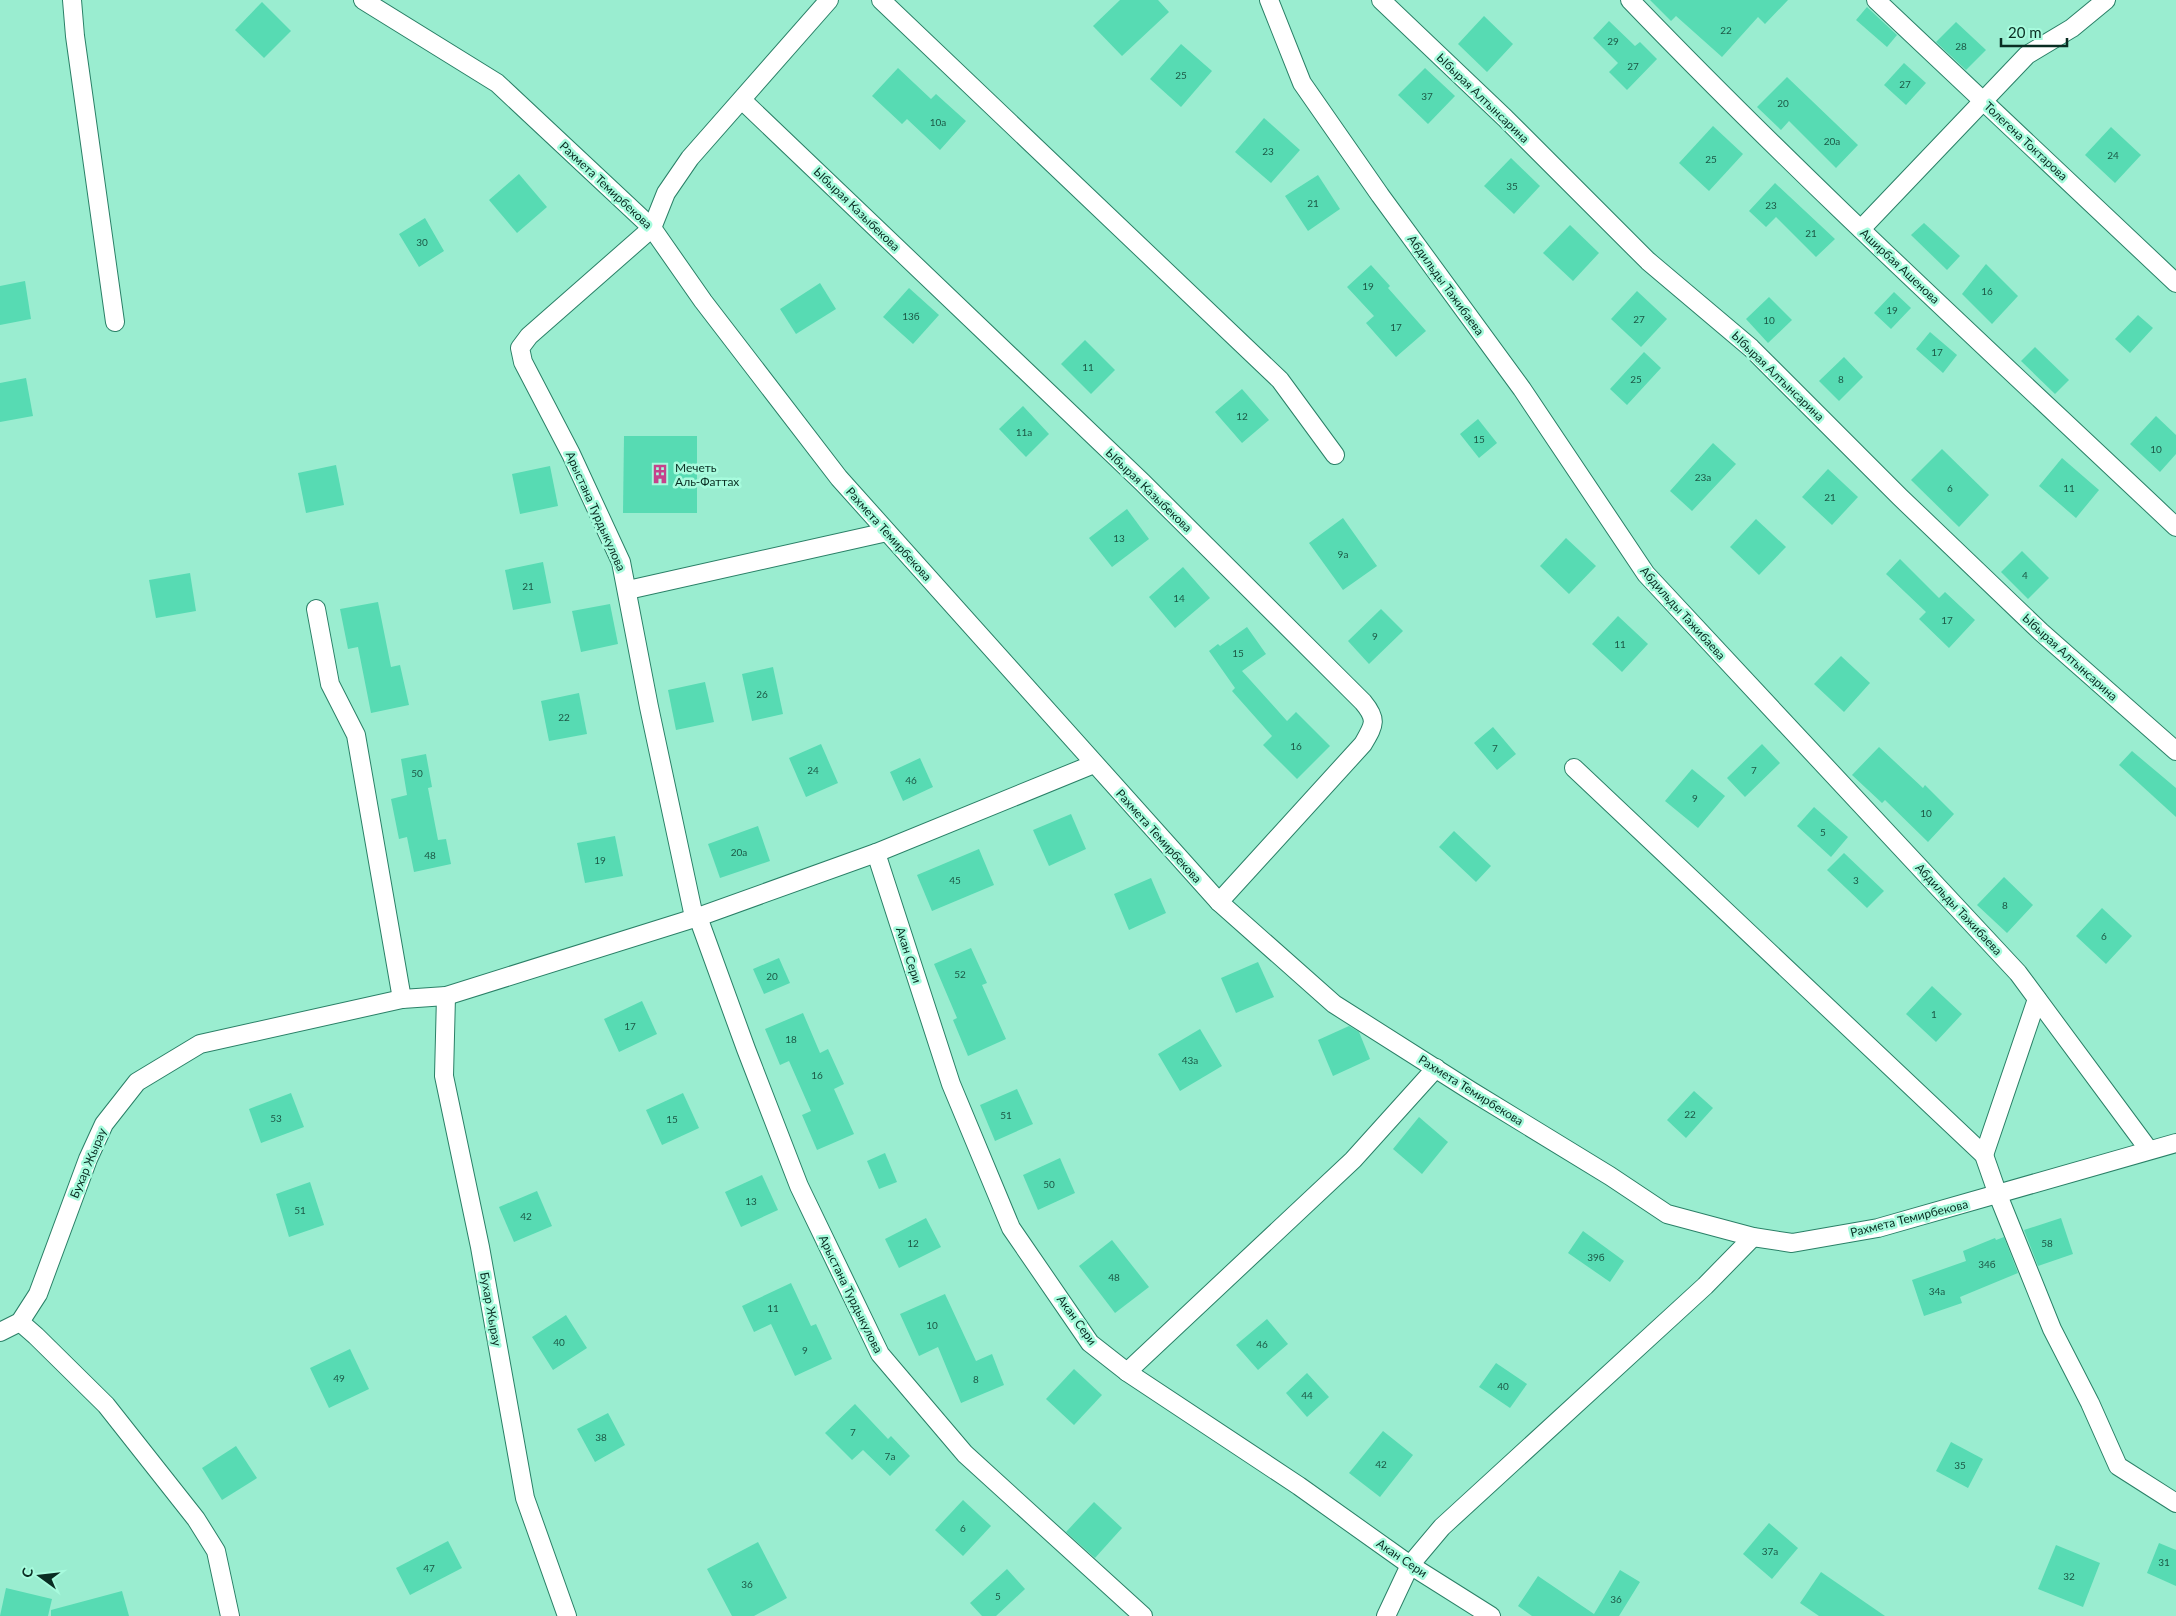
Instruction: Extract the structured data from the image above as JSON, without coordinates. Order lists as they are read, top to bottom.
{
  "streets": {
    "street": [
      "Ыбырая Алтынсарина",
      "Толегена Токтарова",
      "Рахмета Темирбекова",
      "Ыбырая Казыбекова",
      "Аширбая Ашенова",
      "Абдильды Тажибаева",
      "Арыстана Турдыкулова",
      "Акан Сери",
      "Бухар Жырау"
    ]
  },
  "crossings": [
    ["Рахмета Темирбекова", "Ыбырая Казыбекова"],
    ["Рахмета Темирбекова", "Абдильды Тажибаева"],
    ["Рахмета Темирбекова", "Арыстана Турдыкулова"],
    ["Рахмета Темирбекова", "Бухар Жырау"],
    ["Арыстана Турдыкулова", "Бухар Жырау"],
    ["Акан Сери", "Бухар Жырау"]
  ],
  "places": {
    "building": ["Мечеть Аль-Фаттах"]
  },
  "house_numbers": [
    "22",
    "29",
    "28",
    "27",
    "25",
    "27",
    "37",
    "20",
    "10а",
    "20а",
    "23",
    "24",
    "25",
    "35",
    "21",
    "23",
    "21",
    "30",
    "19",
    "16",
    "19",
    "13б",
    "27",
    "10",
    "17",
    "17",
    "11",
    "25",
    "8",
    "12",
    "11а",
    "15",
    "10",
    "23а",
    "6",
    "11",
    "21",
    "13",
    "9а",
    "4",
    "21",
    "14",
    "17",
    "9",
    "11",
    "15",
    "26",
    "22",
    "16",
    "7",
    "24",
    "7",
    "50",
    "46",
    "9",
    "10",
    "5",
    "20а",
    "48",
    "19",
    "45",
    "3",
    "8",
    "6",
    "52",
    "20",
    "1",
    "17",
    "18",
    "43а",
    "16",
    "22",
    "51",
    "53",
    "15",
    "50",
    "13",
    "51",
    "42",
    "12",
    "58",
    "39б",
    "34б",
    "48",
    "34а",
    "11",
    "10",
    "40",
    "46",
    "9",
    "49",
    "8",
    "40",
    "44",
    "7",
    "38",
    "7а",
    "42",
    "35",
    "6",
    "37а",
    "31",
    "47",
    "32",
    "36",
    "5",
    "36"
  ],
  "scale_bar": "20 m",
  "north": "left"
}
